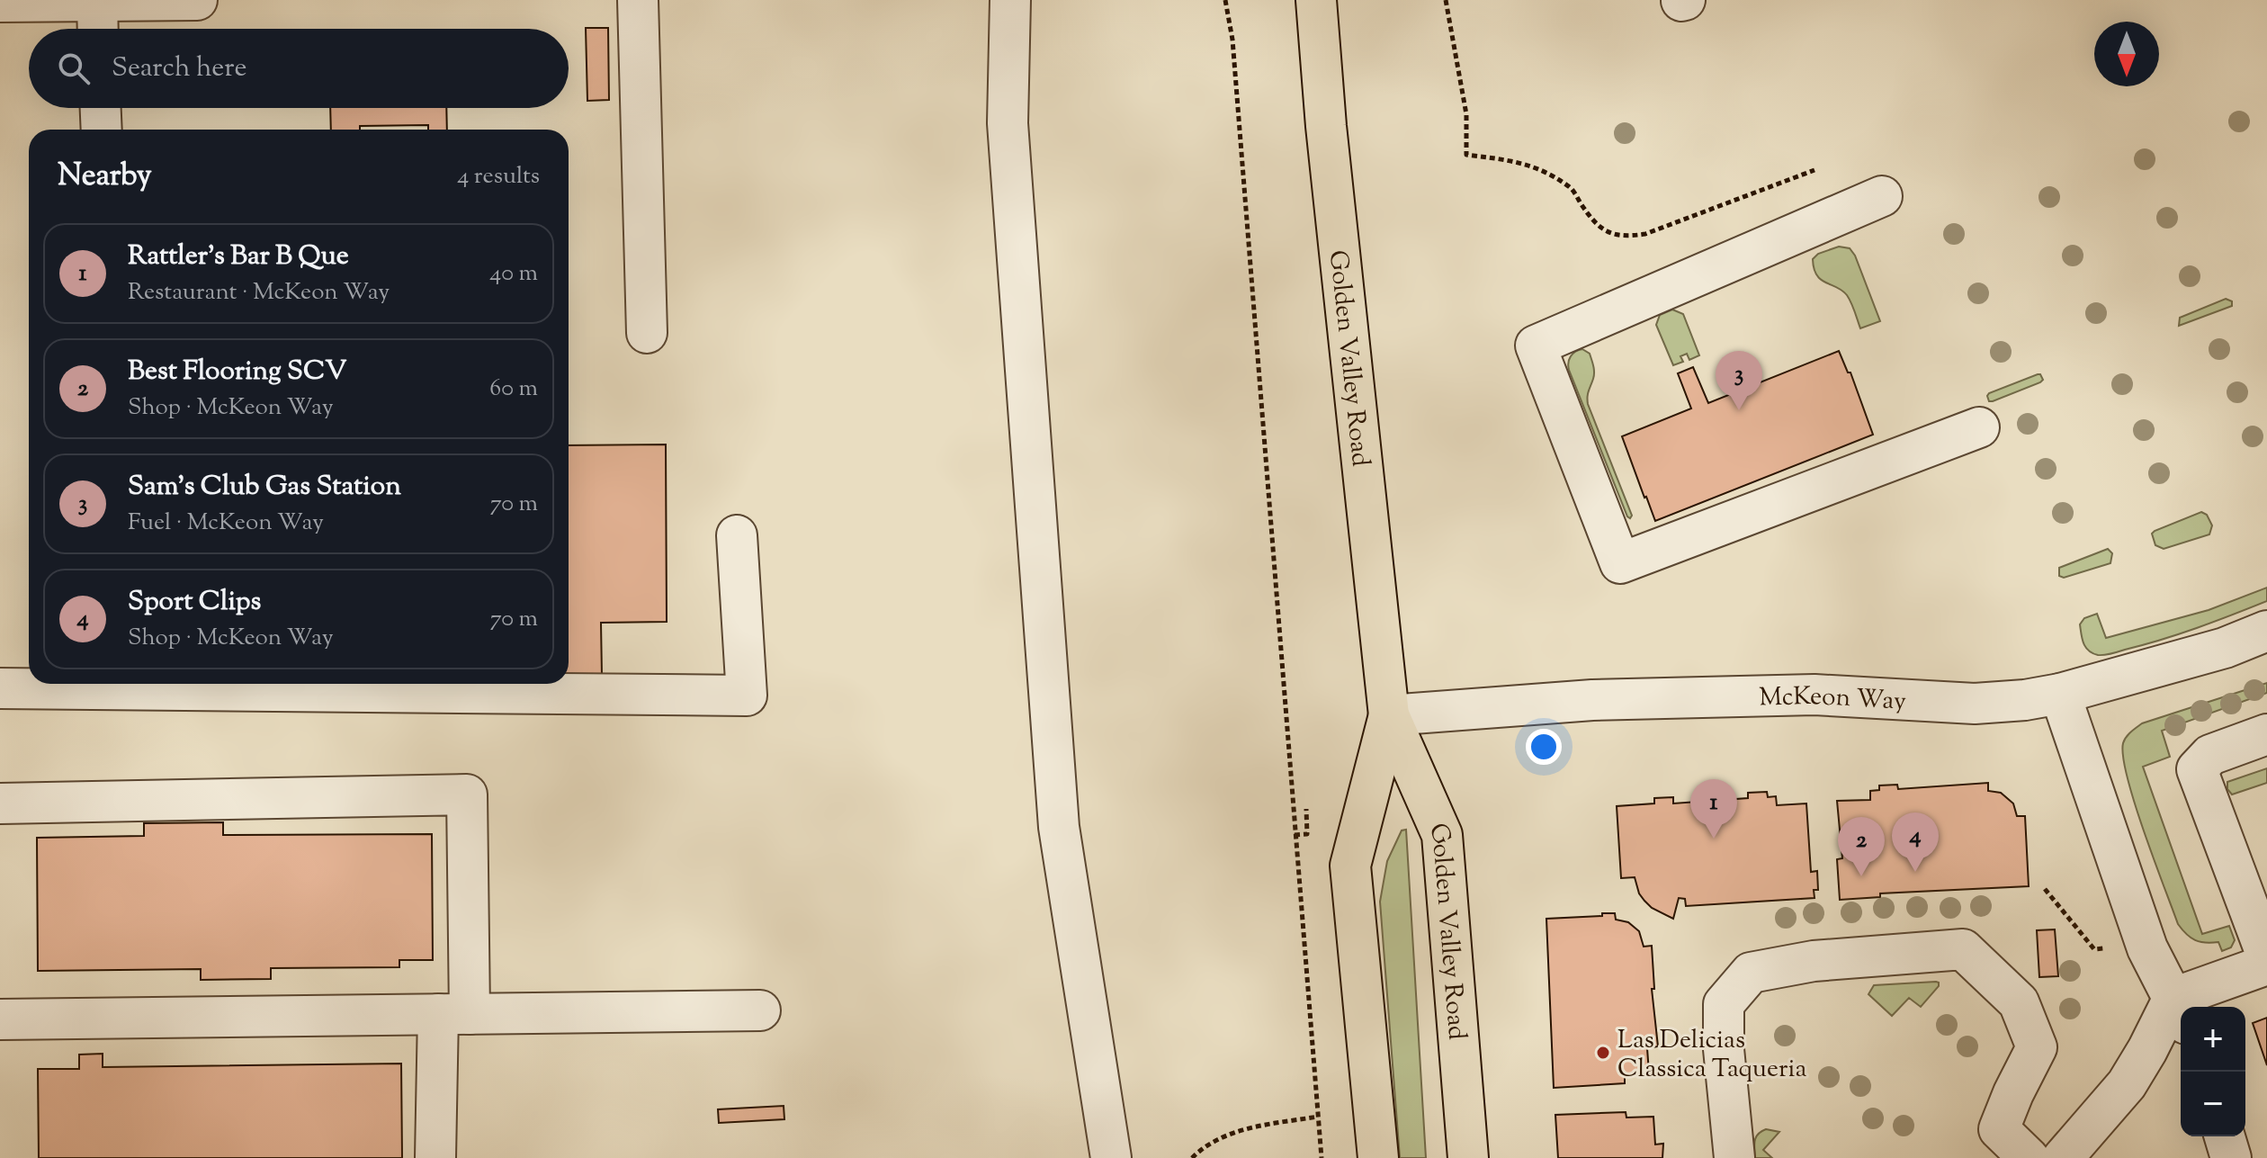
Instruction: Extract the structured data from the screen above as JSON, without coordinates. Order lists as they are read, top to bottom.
{
  "streets": {
    "main road": ["Golden Valley Road"],
    "street": ["McKeon Way"]
  },
  "crossings": [
    ["Golden Valley Road", "McKeon Way"]
  ],
  "places": ["Las Delicias Classica Taqueria"],
  "north": "bottom",
  "page": {
    "search": "Search here",
    "heading": ["Nearby", "4 results"],
    "list": [
      {
        "mark": "1",
        "name": "Rattler's Bar B Que",
        "note": "Restaurant · McKeon Way",
        "value": "40 m"
      },
      {
        "mark": "2",
        "name": "Best Flooring SCV",
        "note": "Shop · McKeon Way",
        "value": "60 m"
      },
      {
        "mark": "3",
        "name": "Sam's Club Gas Station",
        "note": "Fuel · McKeon Way",
        "value": "70 m"
      },
      {
        "mark": "4",
        "name": "Sport Clips",
        "note": "Shop · McKeon Way",
        "value": "70 m"
      }
    ],
    "pins": [
      "3",
      "1",
      "4",
      "2"
    ],
    "map_buttons": ["+", "−"]
  }
}
